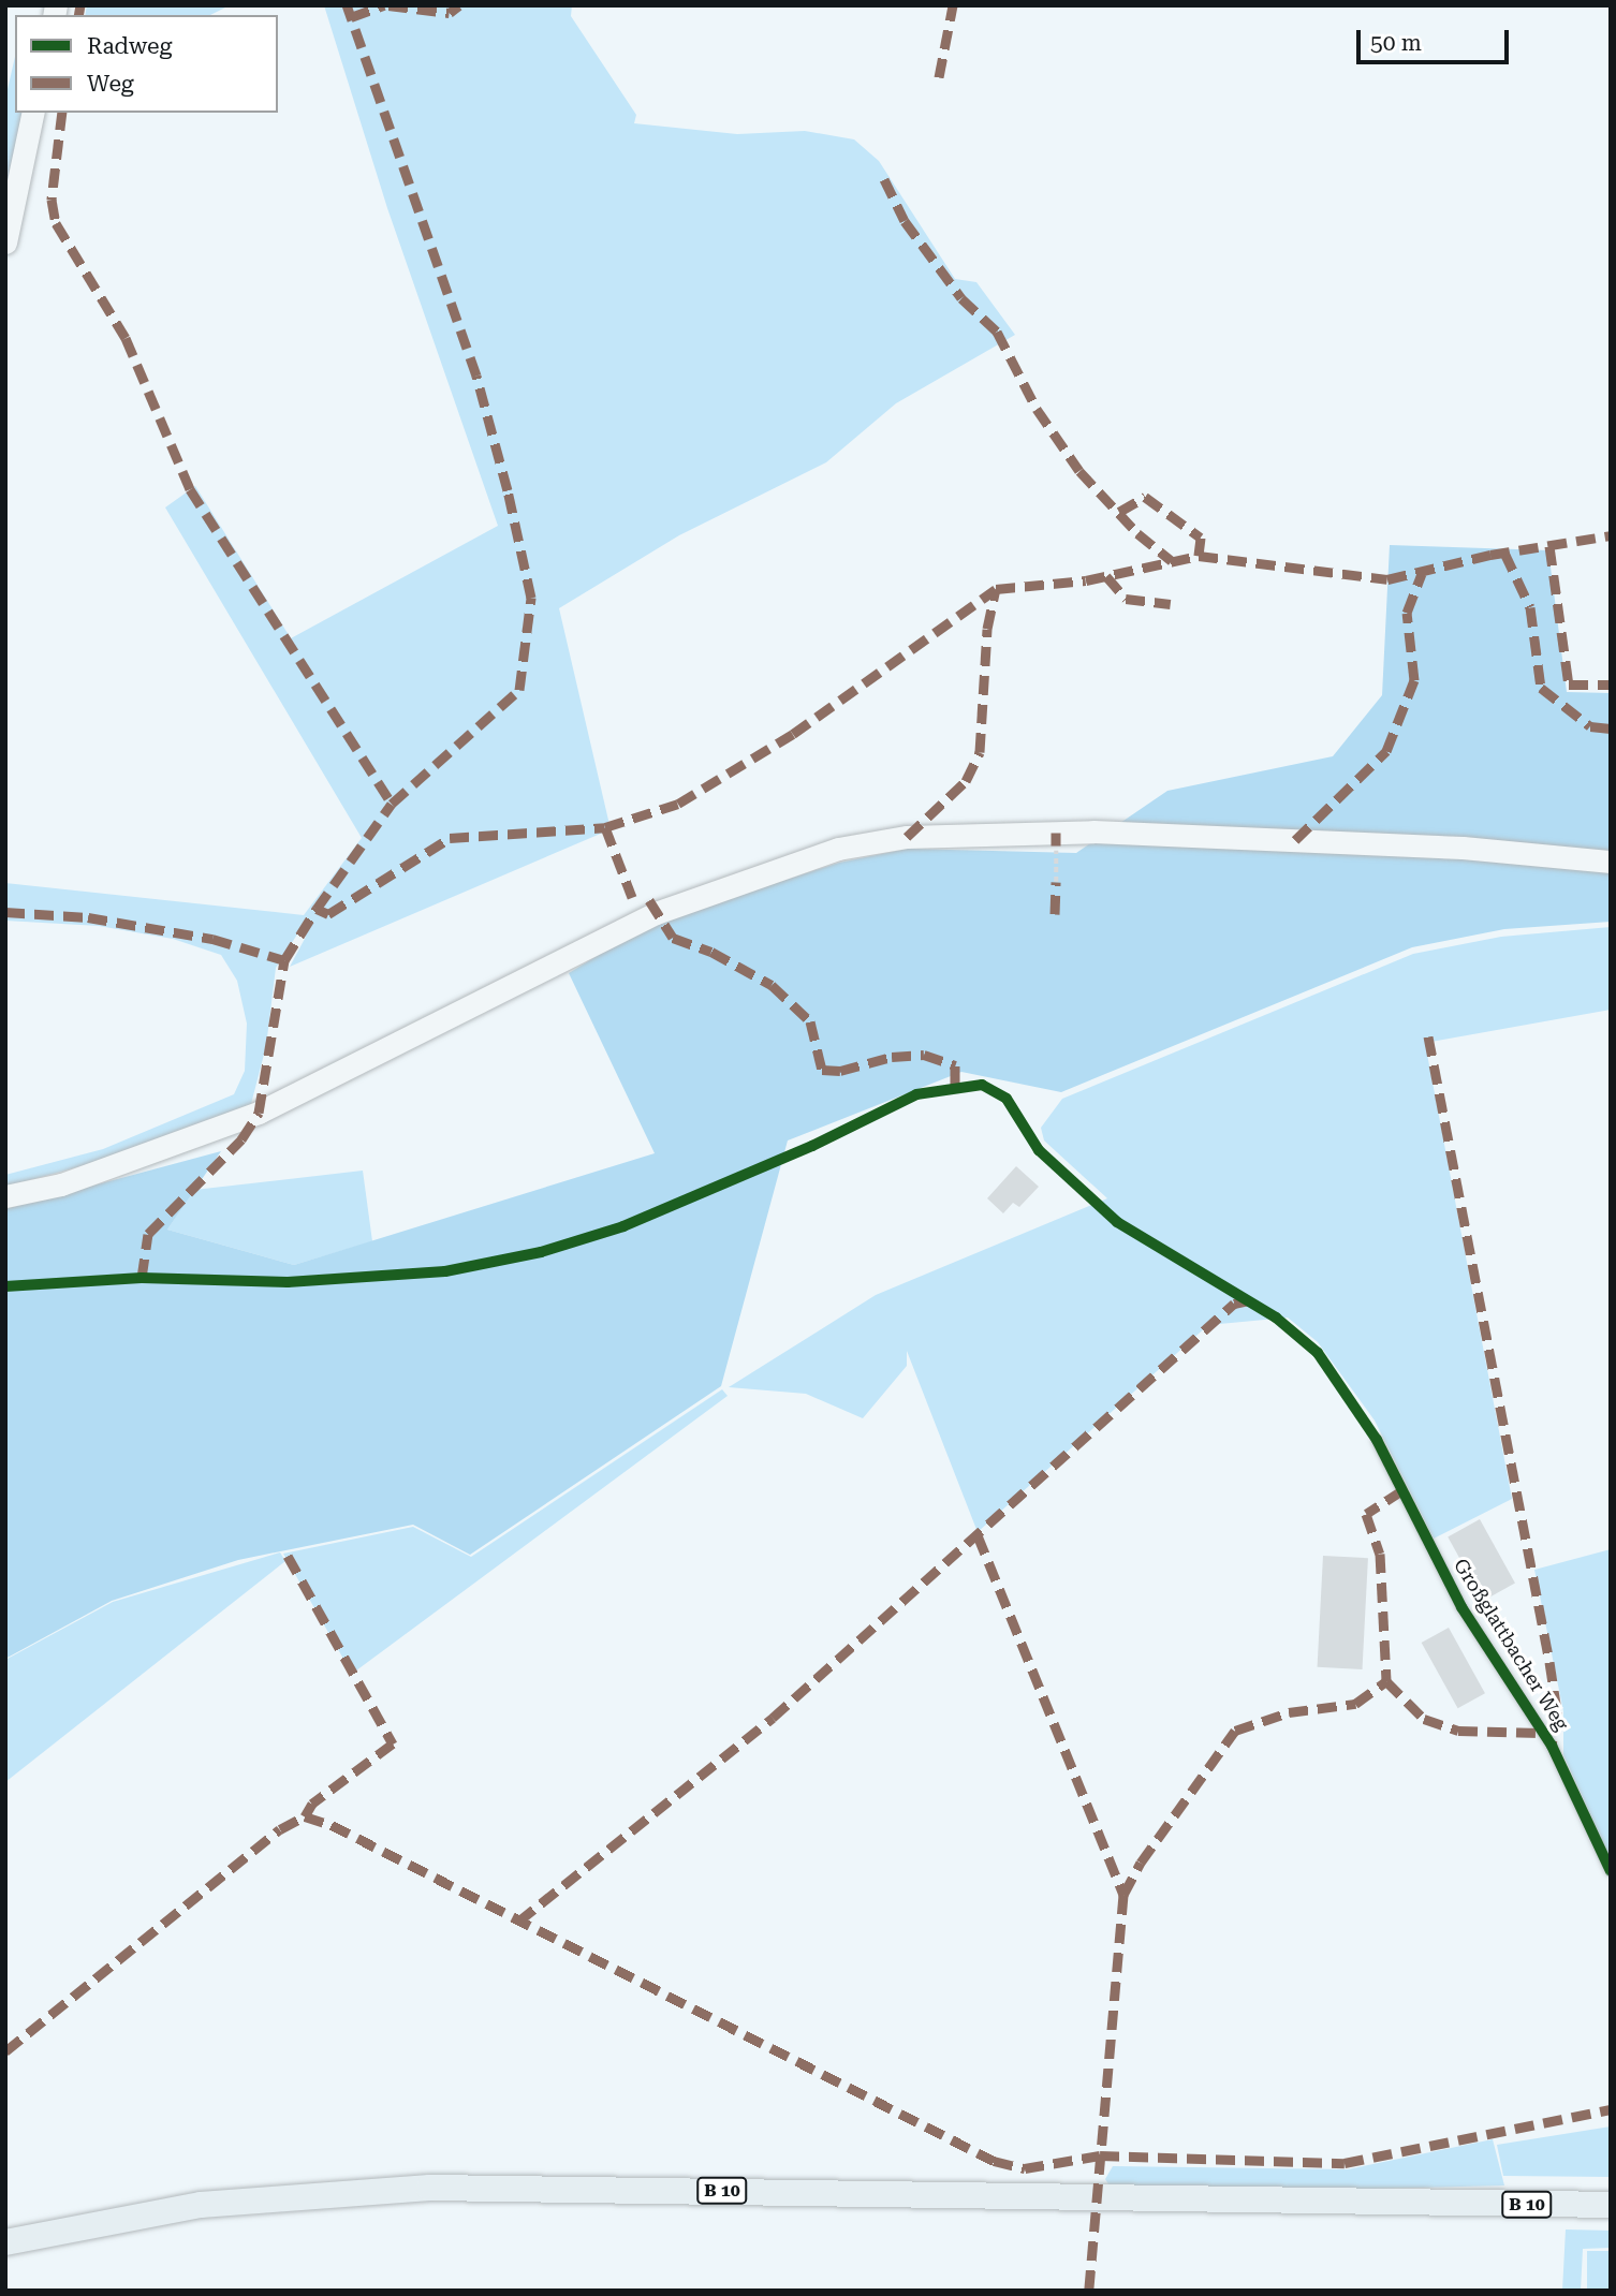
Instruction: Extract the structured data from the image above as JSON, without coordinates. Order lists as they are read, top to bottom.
{
  "streets": {
    "main road": ["B 10"],
    "lane": ["Großglattbacher Weg"]
  },
  "legend": ["Radweg", "Weg"],
  "scale_bar": "50 m"
}
